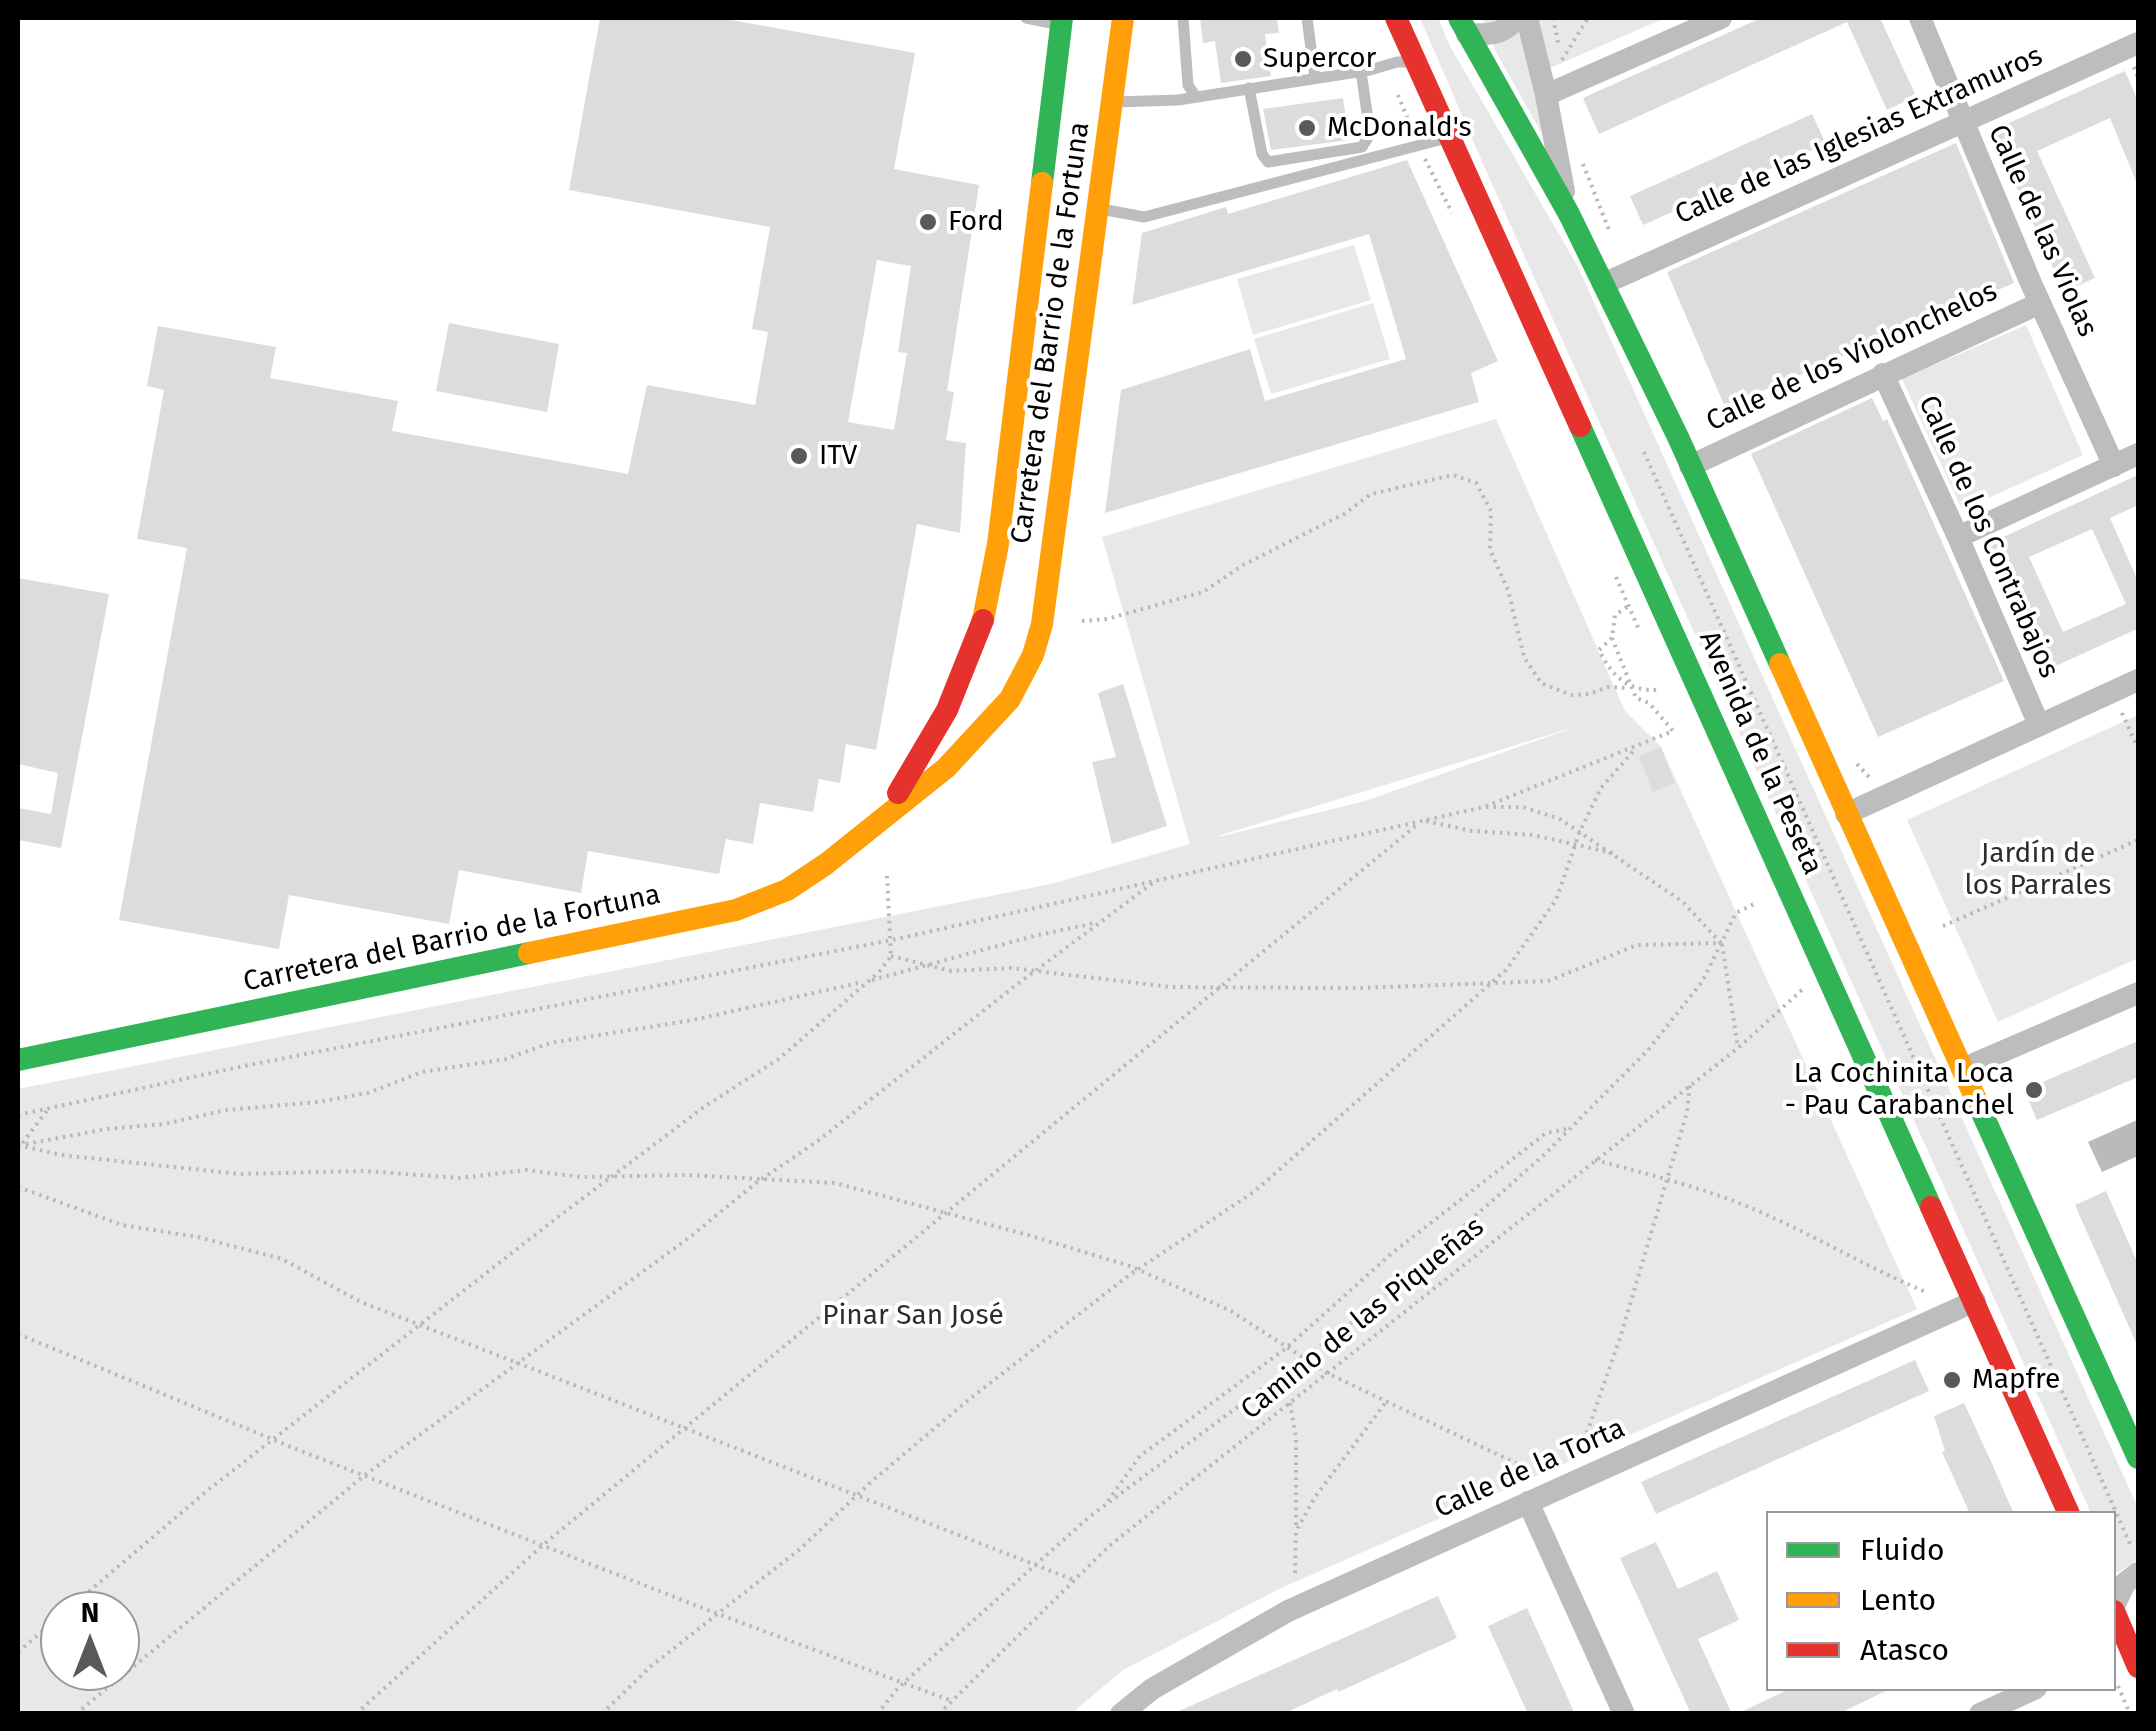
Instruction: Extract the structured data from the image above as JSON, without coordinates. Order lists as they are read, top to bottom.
{
  "streets": {
    "street": [
      "Calle de las Iglesias Extramuros",
      "Calle de las Violas",
      "Carretera del Barrio de la Fortuna",
      "Calle de los Violonchelos",
      "Calle de los Contrabajos",
      "Avenida de la Peseta",
      "Calle de la Torta"
    ],
    "path": ["Camino de las Piqueñas"]
  },
  "crossings": [
    ["Calle de las Iglesias Extramuros", "Calle de las Violas"],
    ["Calle de las Iglesias Extramuros", "Avenida de la Peseta"],
    ["Calle de las Violas", "Calle de los Violonchelos"],
    ["Calle de los Violonchelos", "Calle de los Contrabajos"],
    ["Calle de los Violonchelos", "Avenida de la Peseta"],
    ["Avenida de la Peseta", "Camino de las Piqueñas"],
    ["Avenida de la Peseta", "Calle de la Torta"]
  ],
  "parks": ["Jardín de los Parrales", "Pinar San José"],
  "places": [
    "Supercor",
    "McDonald's",
    "Ford",
    "ITV",
    "La Cochinita Loca - Pau Carabanchel",
    "Mapfre"
  ],
  "legend": ["Fluido", "Lento", "Atasco"],
  "north": "top"
}
